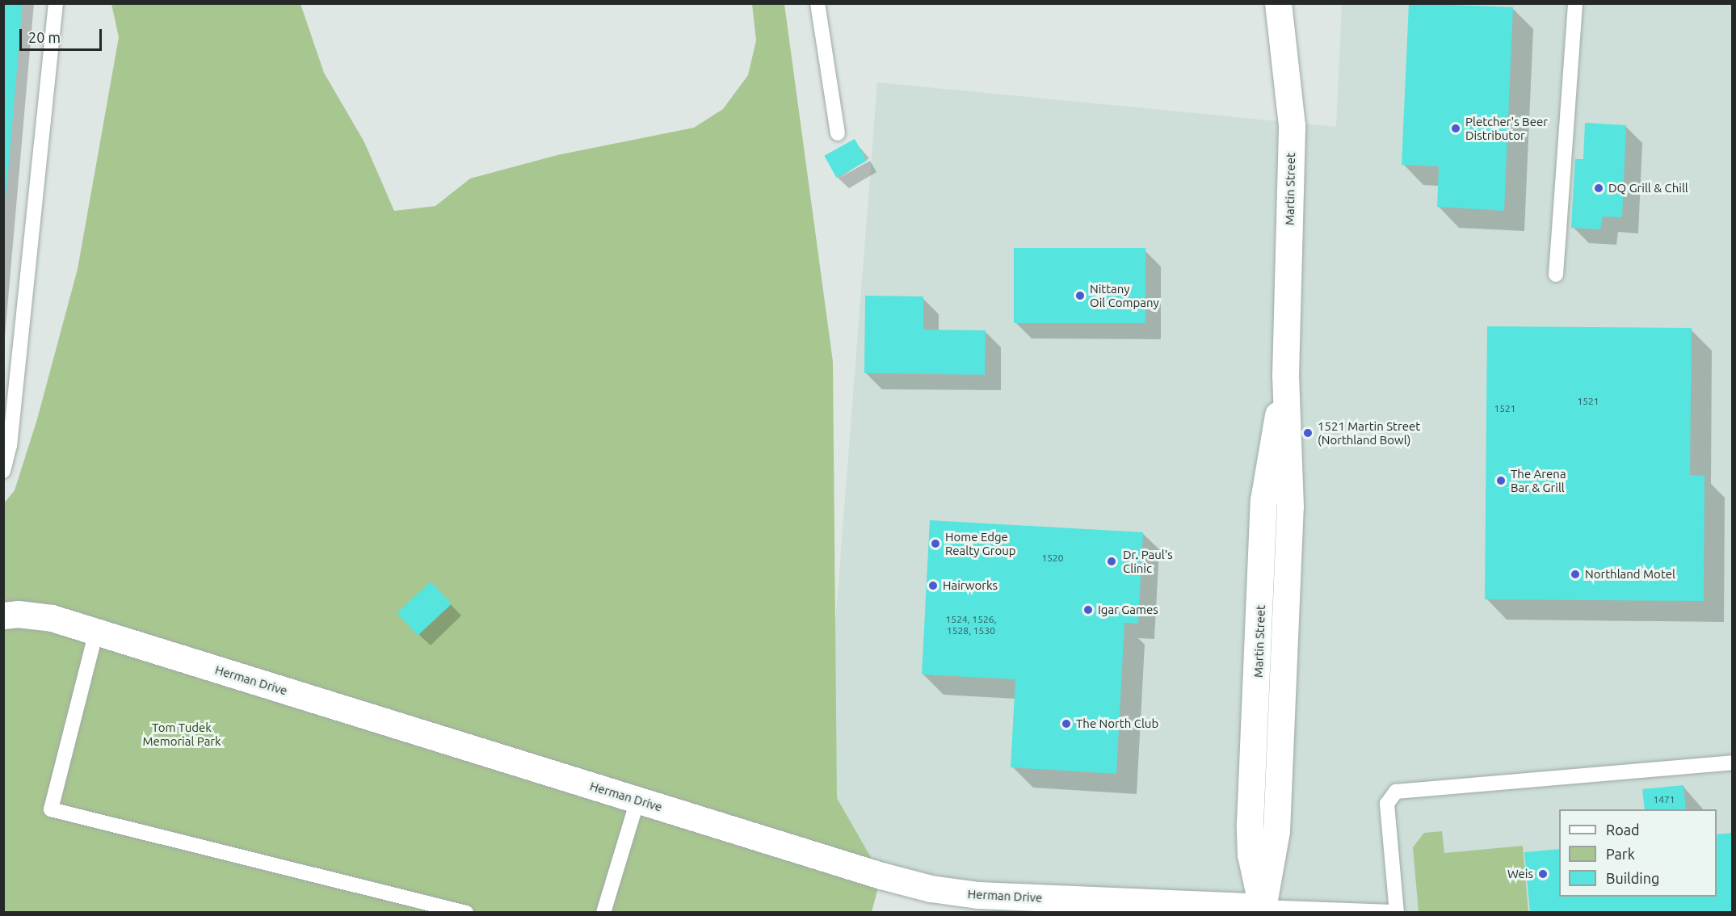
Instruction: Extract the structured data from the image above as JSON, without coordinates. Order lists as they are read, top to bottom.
{
  "streets": {
    "street": ["Martin Street", "Herman Drive"]
  },
  "crossings": [
    ["Martin Street", "Herman Drive"]
  ],
  "parks": ["Tom Tudek Memorial Park"],
  "places": [
    "Pletcher's Beer Distributor",
    "DQ Grill & Chill",
    "Nittany Oil Company",
    "1521 Martin Street (Northland Bowl)",
    "The Arena Bar & Grill",
    "Home Edge Realty Group",
    "Dr. Paul's Clinic",
    "Northland Motel",
    "Hairworks",
    "Igar Games",
    "The North Club",
    "Weis"
  ],
  "house_numbers": [
    "1521",
    "1521",
    "1520",
    "1524, 1526, 1528, 1530",
    "1471"
  ],
  "legend": ["Road", "Park", "Building"],
  "scale_bar": "20 m"
}
